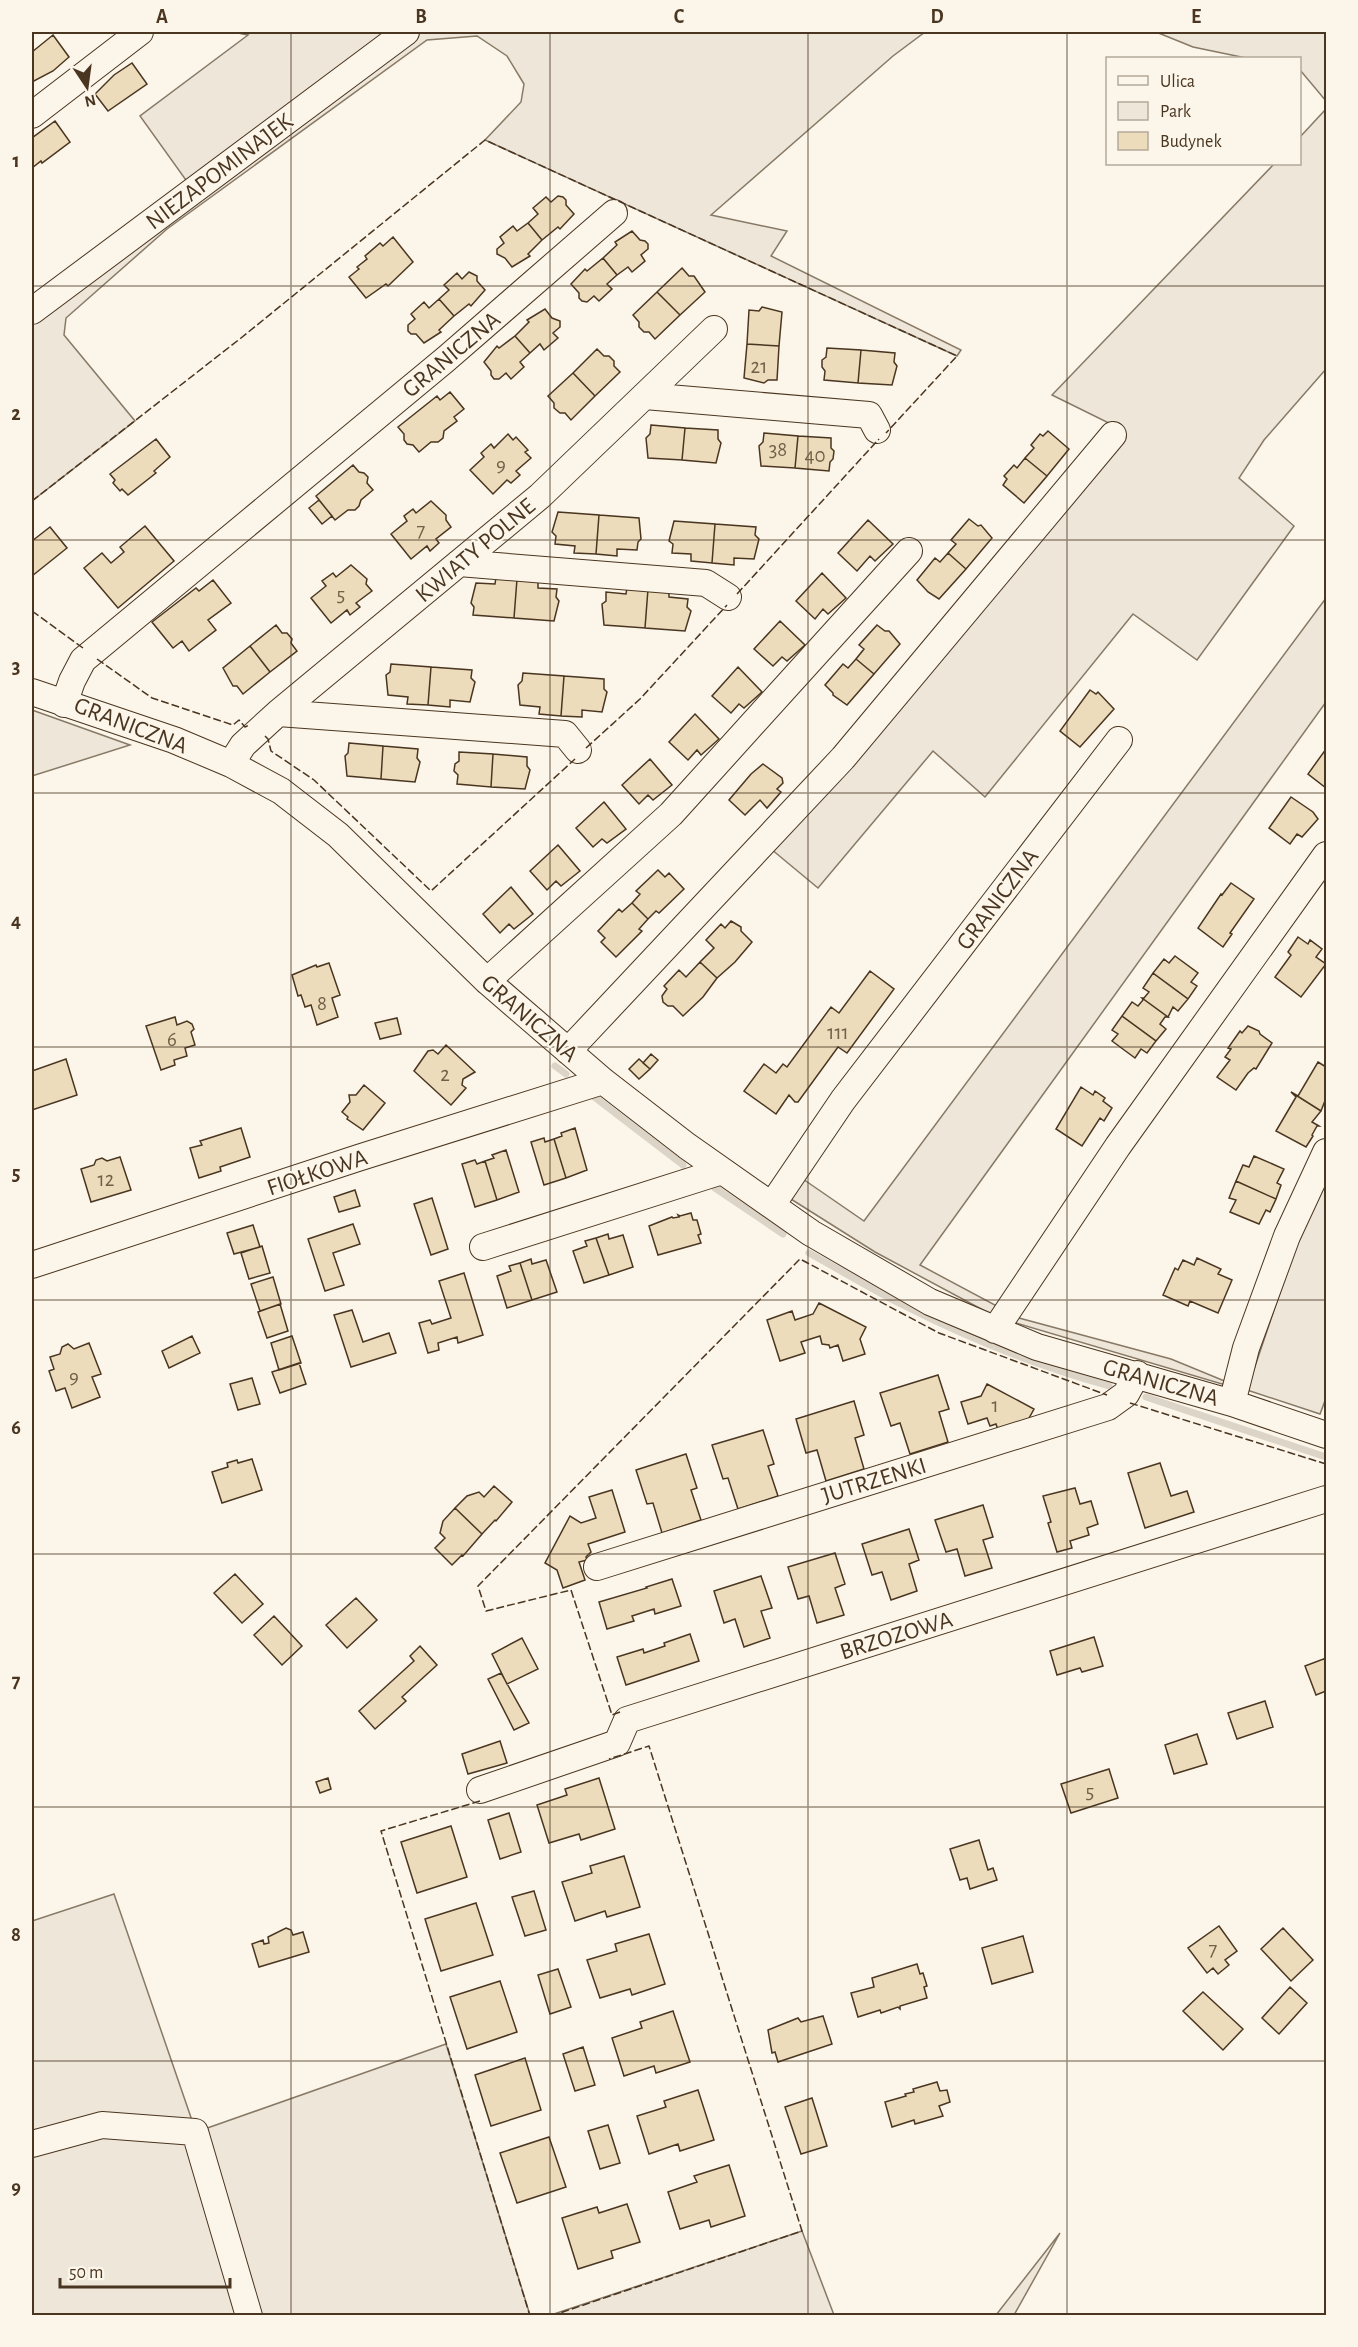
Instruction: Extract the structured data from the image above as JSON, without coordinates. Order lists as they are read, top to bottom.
{
  "streets": {
    "street": [
      "NIEZAPOMINAJEK",
      "GRANICZNA",
      "KWIATY POLNE",
      "FIOŁKOWA",
      "JUTRZENKI",
      "BRZOZOWA"
    ]
  },
  "crossings": [
    ["GRANICZNA", "KWIATY POLNE"],
    ["GRANICZNA", "FIOŁKOWA"],
    ["GRANICZNA", "JUTRZENKI"]
  ],
  "house_numbers": [
    "21",
    "38",
    "40",
    "9",
    "7",
    "5",
    "8",
    "111",
    "6",
    "2",
    "12",
    "9",
    "1",
    "5",
    "7"
  ],
  "legend": ["Ulica", "Park", "Budynek"],
  "scale_bar": "50 m",
  "north": "bottom",
  "grid": {
    "columns": [
      "A",
      "B",
      "C",
      "D",
      "E"
    ],
    "rows": [
      "1",
      "2",
      "3",
      "4",
      "5",
      "6",
      "7",
      "8",
      "9"
    ]
  }
}
